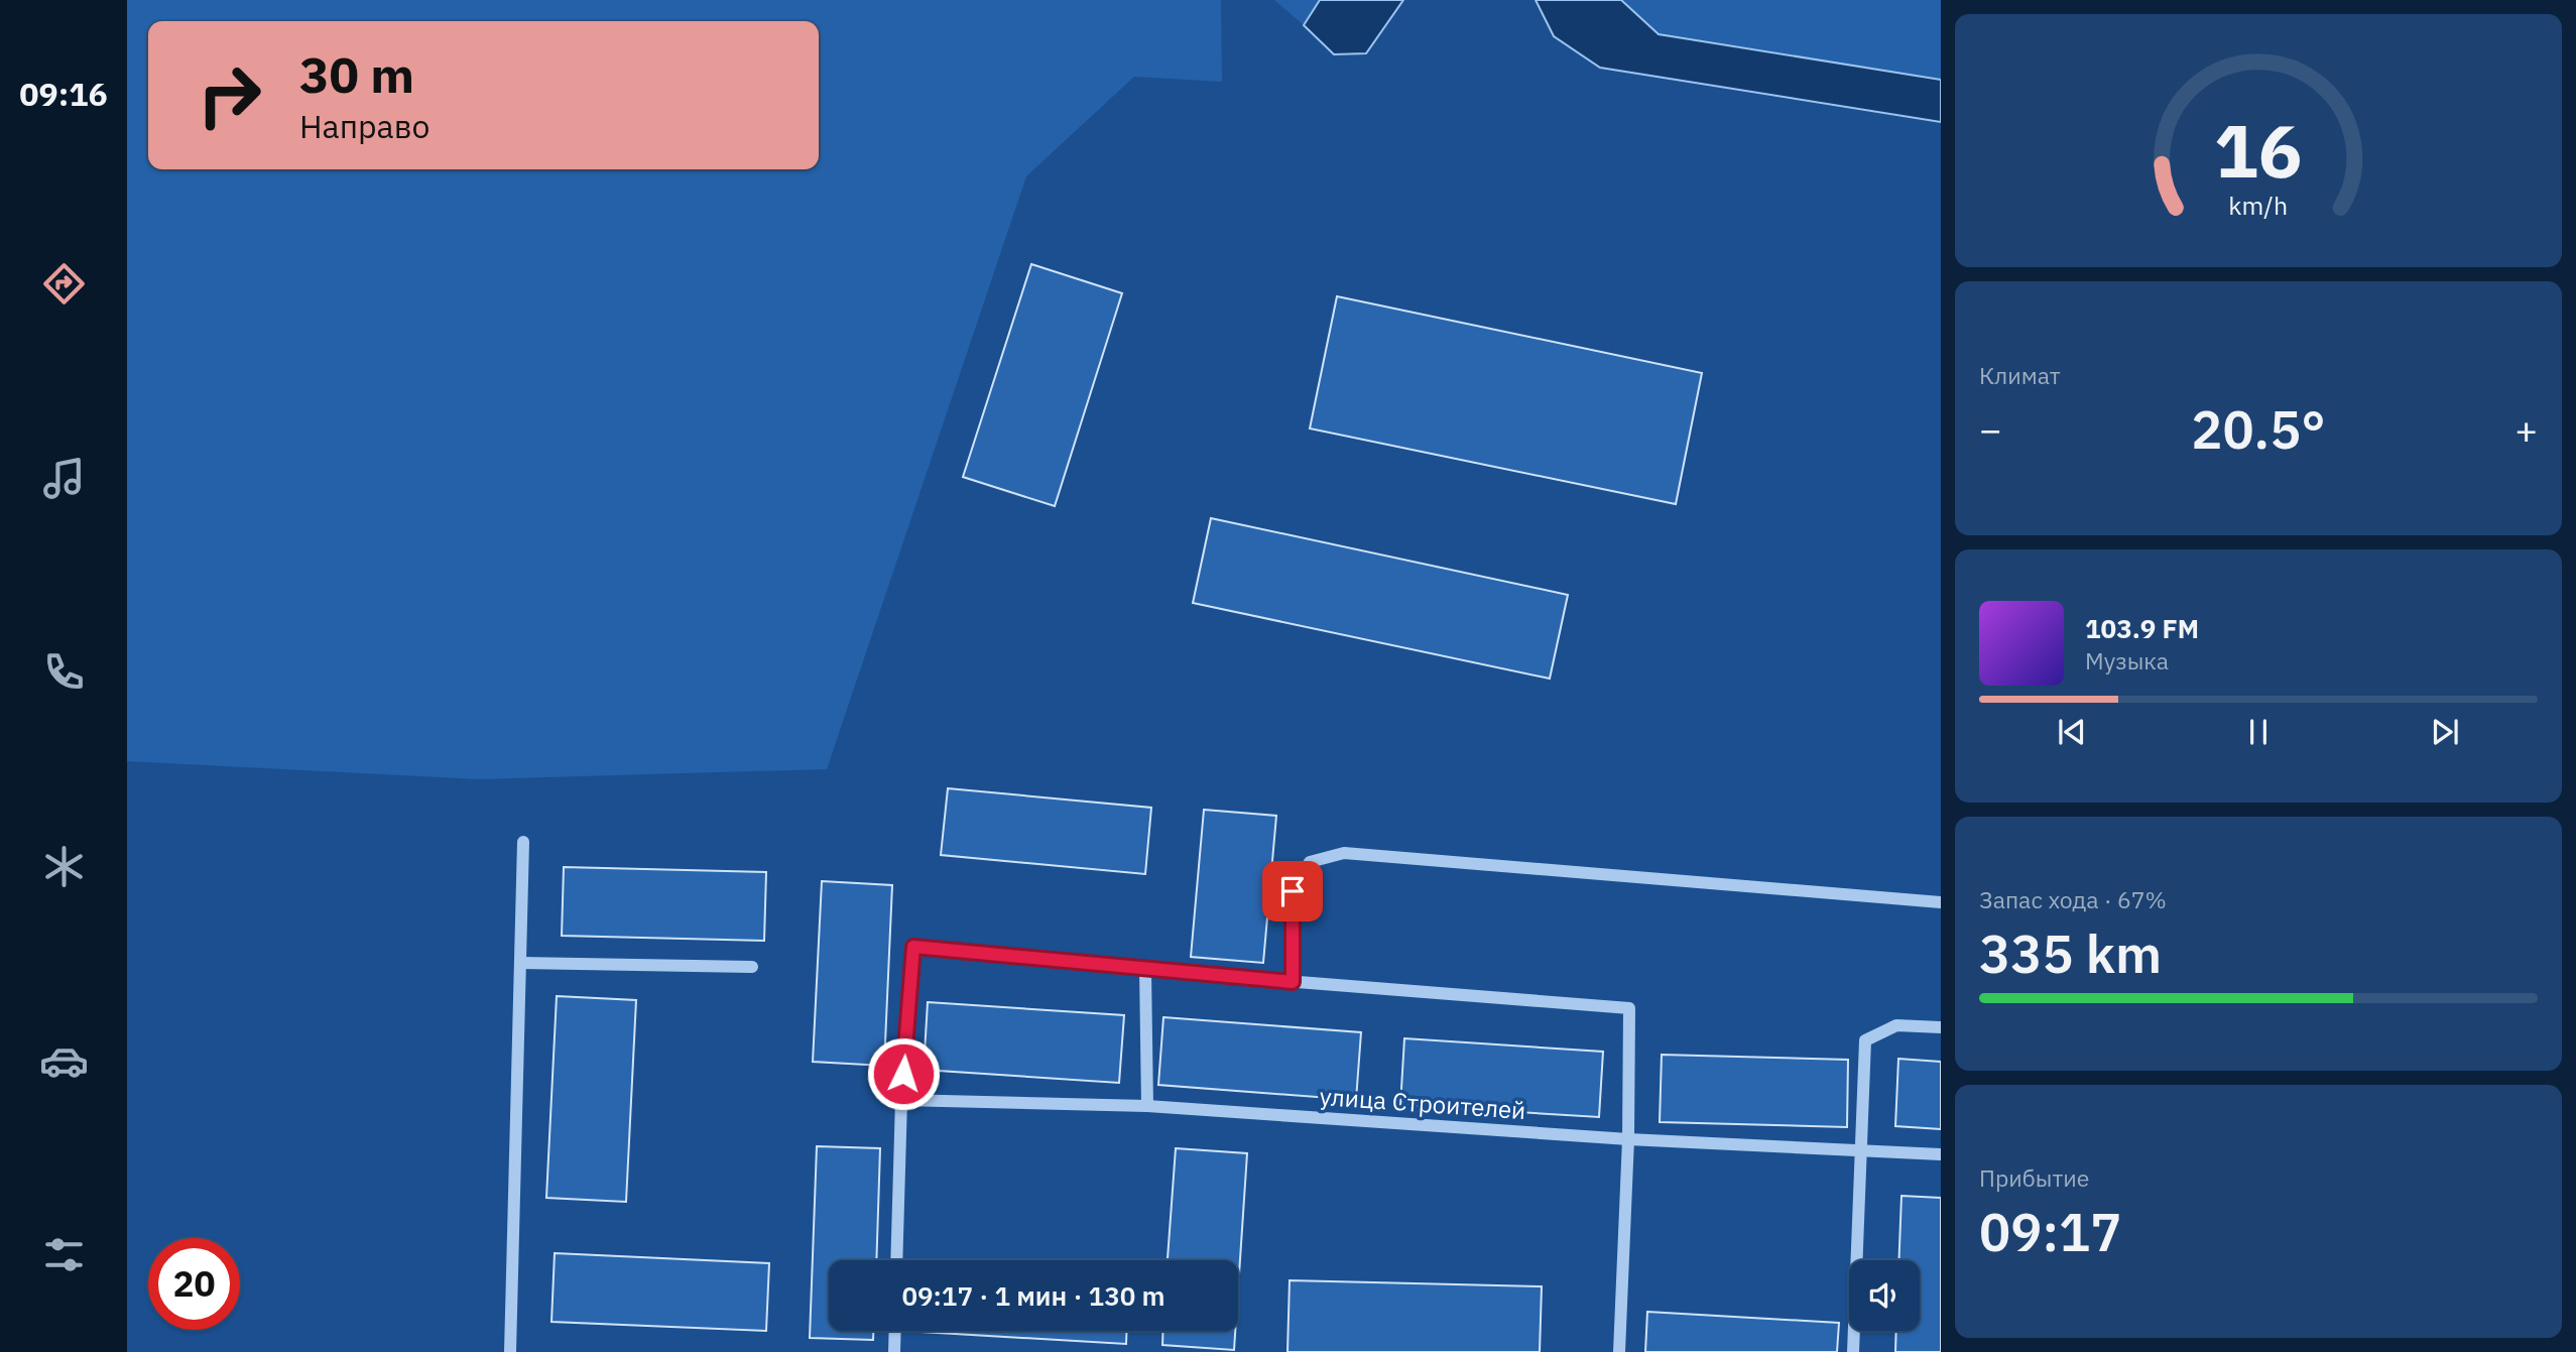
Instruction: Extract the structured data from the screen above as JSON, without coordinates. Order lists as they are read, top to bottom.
{
  "streets": {
    "street": ["улица Строителей"]
  },
  "page": {
    "tabs": "09:16",
    "turn": ["30 m", "Направо"],
    "tile": [
      "Климат",
      ["Запас хода · 67%", "335 km"],
      ["Прибытие", "09:17"]
    ],
    "heat": ["−", "20.5°", "+"],
    "song": ["103.9 FM", "Музыка"],
    "limit": "20",
    "trip": "09:17 · 1 мин · 130 m",
    "gauge": ["16", "km/h"]
  }
}
